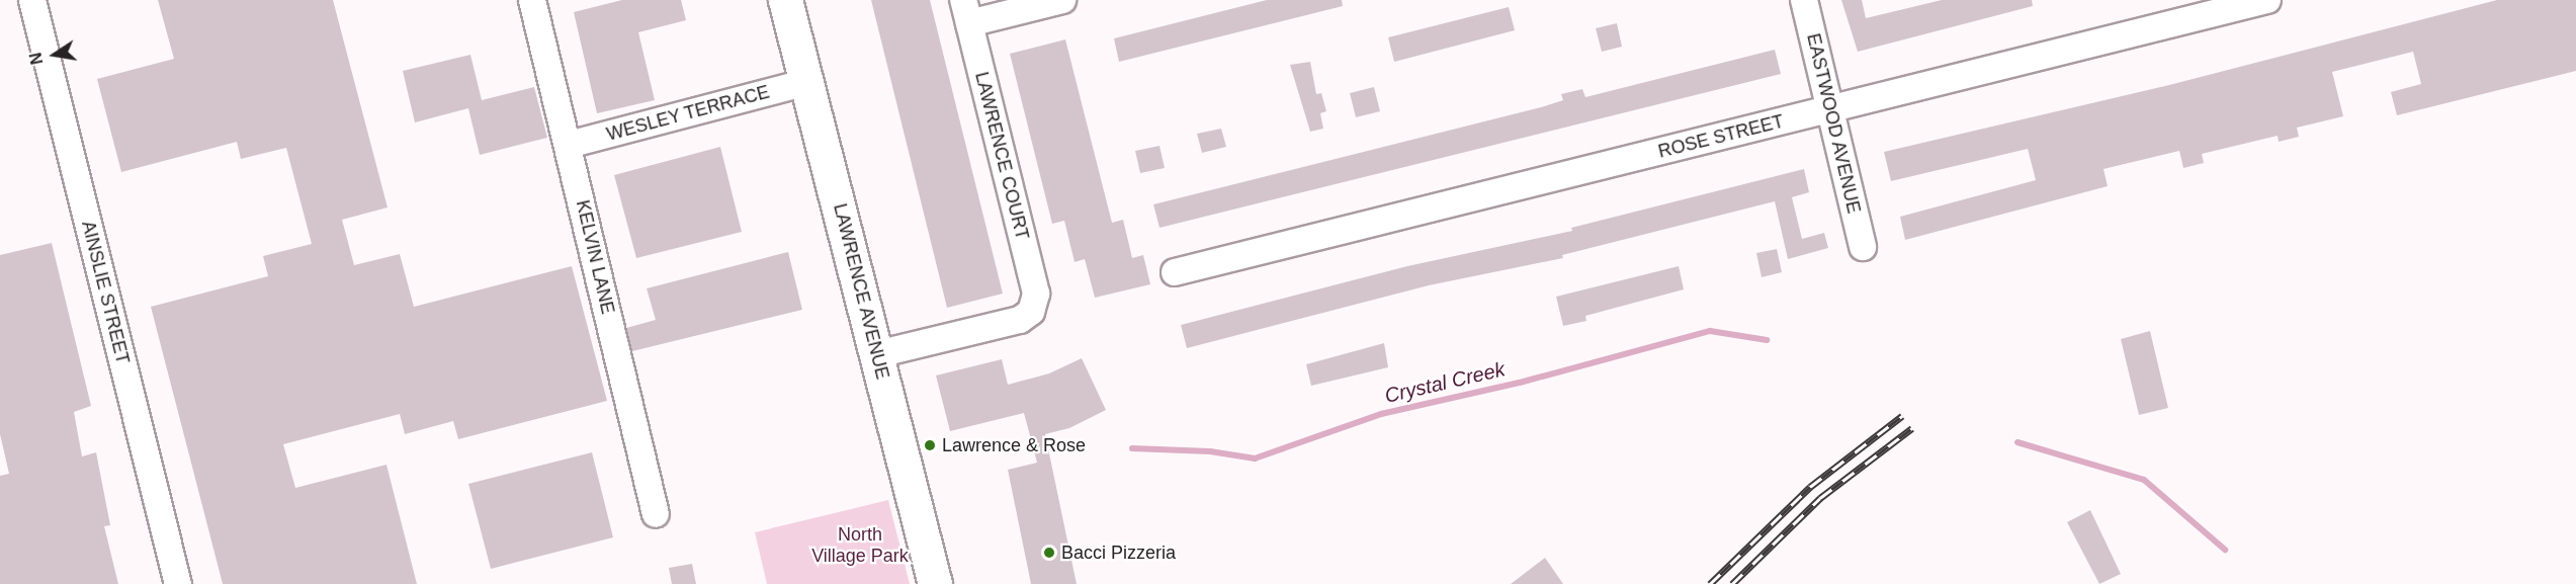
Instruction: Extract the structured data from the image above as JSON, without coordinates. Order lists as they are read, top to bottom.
{
  "streets": {
    "main road": ["LAWRENCE AVENUE"],
    "street": [
      "WESLEY TERRACE",
      "EASTWOOD AVENUE",
      "ROSE STREET",
      "LAWRENCE COURT",
      "KELVIN LANE",
      "AINSLIE STREET"
    ]
  },
  "crossings": [
    ["WESLEY TERRACE", "KELVIN LANE"],
    ["WESLEY TERRACE", "LAWRENCE AVENUE"],
    ["EASTWOOD AVENUE", "ROSE STREET"],
    ["LAWRENCE COURT", "LAWRENCE AVENUE"]
  ],
  "water": ["Crystal Creek"],
  "parks": ["North Village Park"],
  "places": ["Lawrence & Rose", "Bacci Pizzeria"],
  "north": "left"
}
